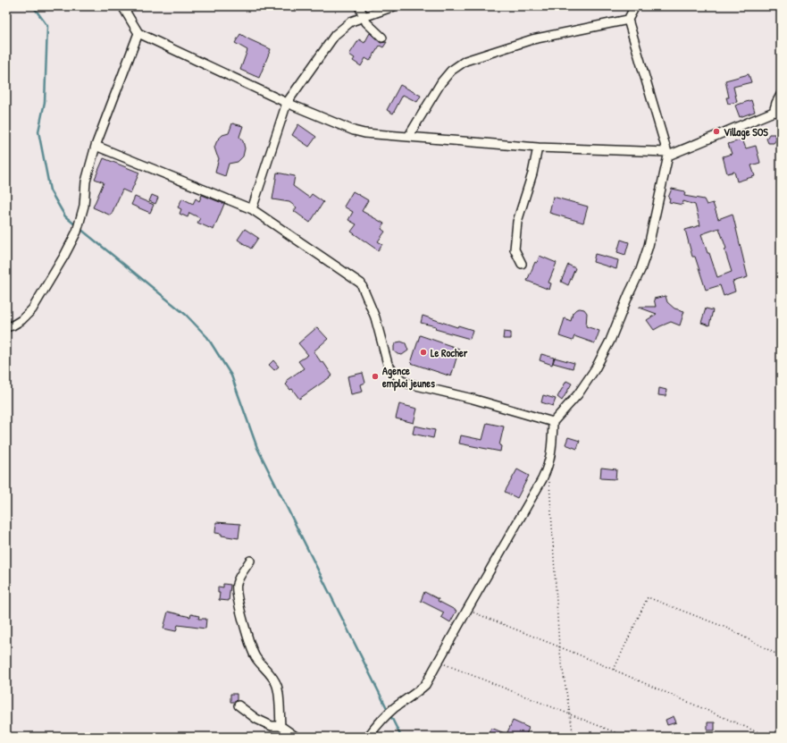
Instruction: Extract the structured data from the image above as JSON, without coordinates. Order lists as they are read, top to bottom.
{
  "places": ["Village SOS", "Le Rocher", "Agence emploi jeunes"]
}
